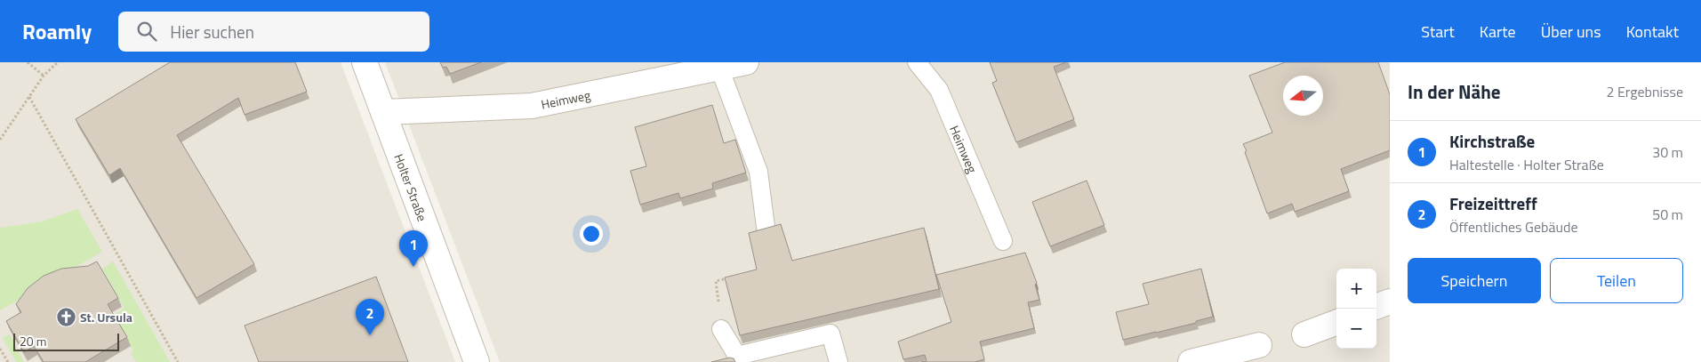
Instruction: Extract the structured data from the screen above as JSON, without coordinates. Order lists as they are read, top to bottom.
{
  "streets": {
    "street": ["Heimweg", "Holter Straße"]
  },
  "crossings": [
    ["Heimweg", "Holter Straße"]
  ],
  "places": {
    "church": ["St. Ursula"]
  },
  "scale_bar": "20 m",
  "north": "left",
  "page": {
    "header": "Roamly",
    "search": "Hier suchen",
    "nav": [
      "Start",
      "Karte",
      "Über uns",
      "Kontakt"
    ],
    "heading": ["In der Nähe", "2 Ergebnisse"],
    "list": [
      {
        "mark": "1",
        "name": "Kirchstraße",
        "note": "Haltestelle · Holter Straße",
        "value": "30 m"
      },
      {
        "mark": "2",
        "name": "Freizeittreff",
        "note": "Öffentliches Gebäude",
        "value": "50 m"
      }
    ],
    "pins": ["1", "2"],
    "buttons": ["Speichern", "Teilen"],
    "map_buttons": ["+", "−"],
    "scale": "20 m"
  }
}
